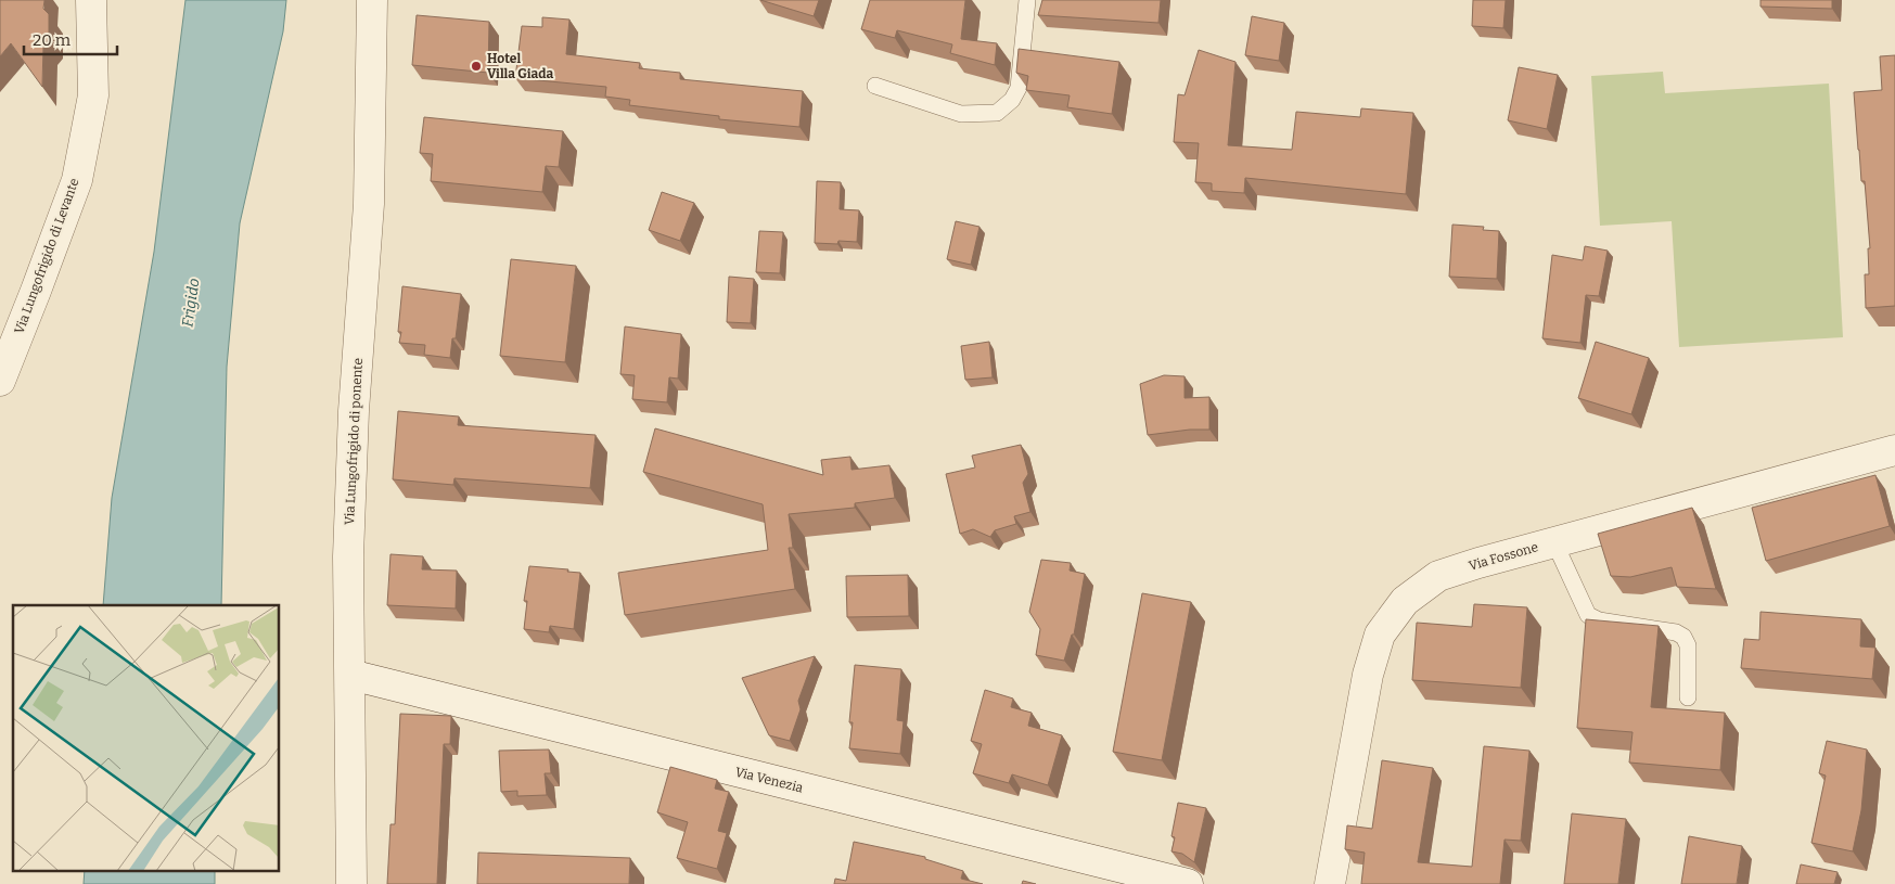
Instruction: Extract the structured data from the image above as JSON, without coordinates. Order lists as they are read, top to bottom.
{
  "streets": {
    "street": [
      "Via Lungofrigido di Levante",
      "Via Lungofrigido di ponente",
      "Via Fossone",
      "Via Venezia"
    ]
  },
  "crossings": [
    ["Via Lungofrigido di ponente", "Via Venezia"]
  ],
  "water": ["Frigido"],
  "places": ["Hotel Villa Giada"],
  "scale_bar": "20 m"
}
